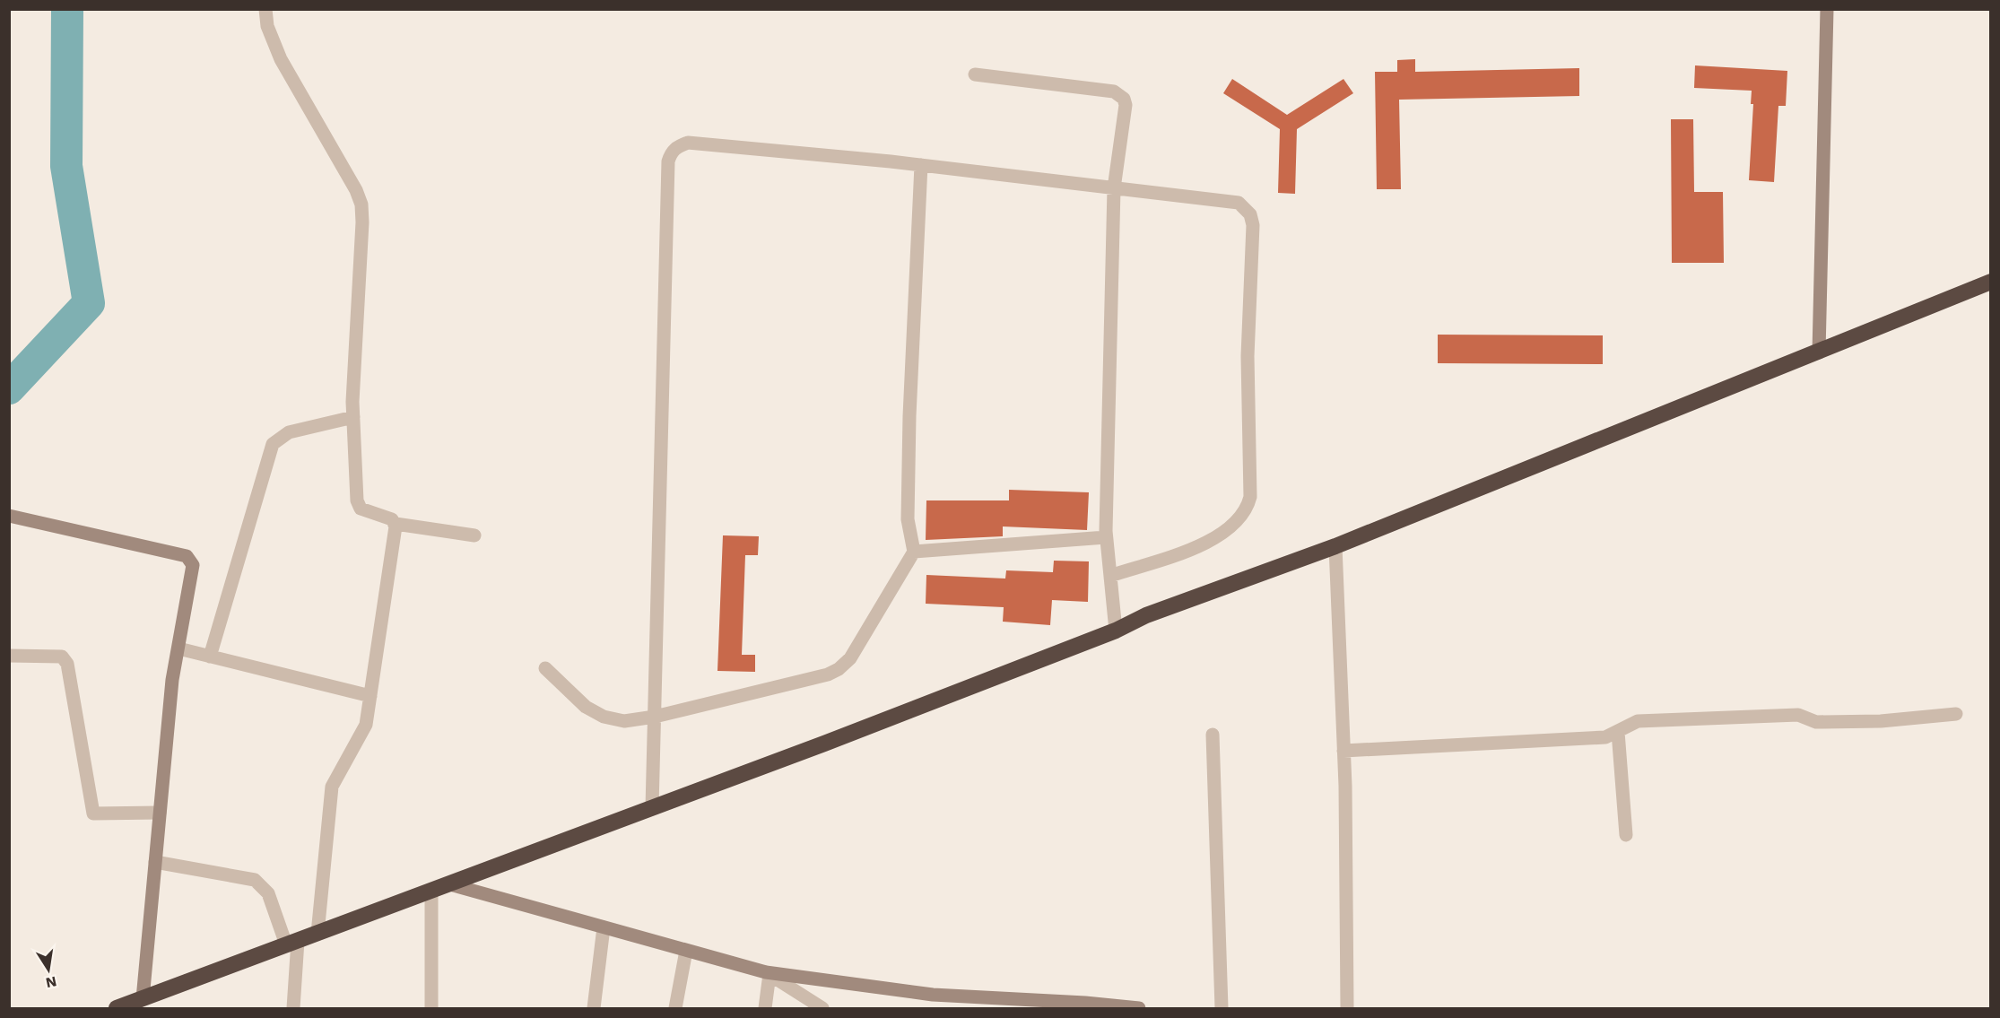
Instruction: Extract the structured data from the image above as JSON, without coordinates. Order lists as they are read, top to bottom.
{
  "north": "bottom"
}
